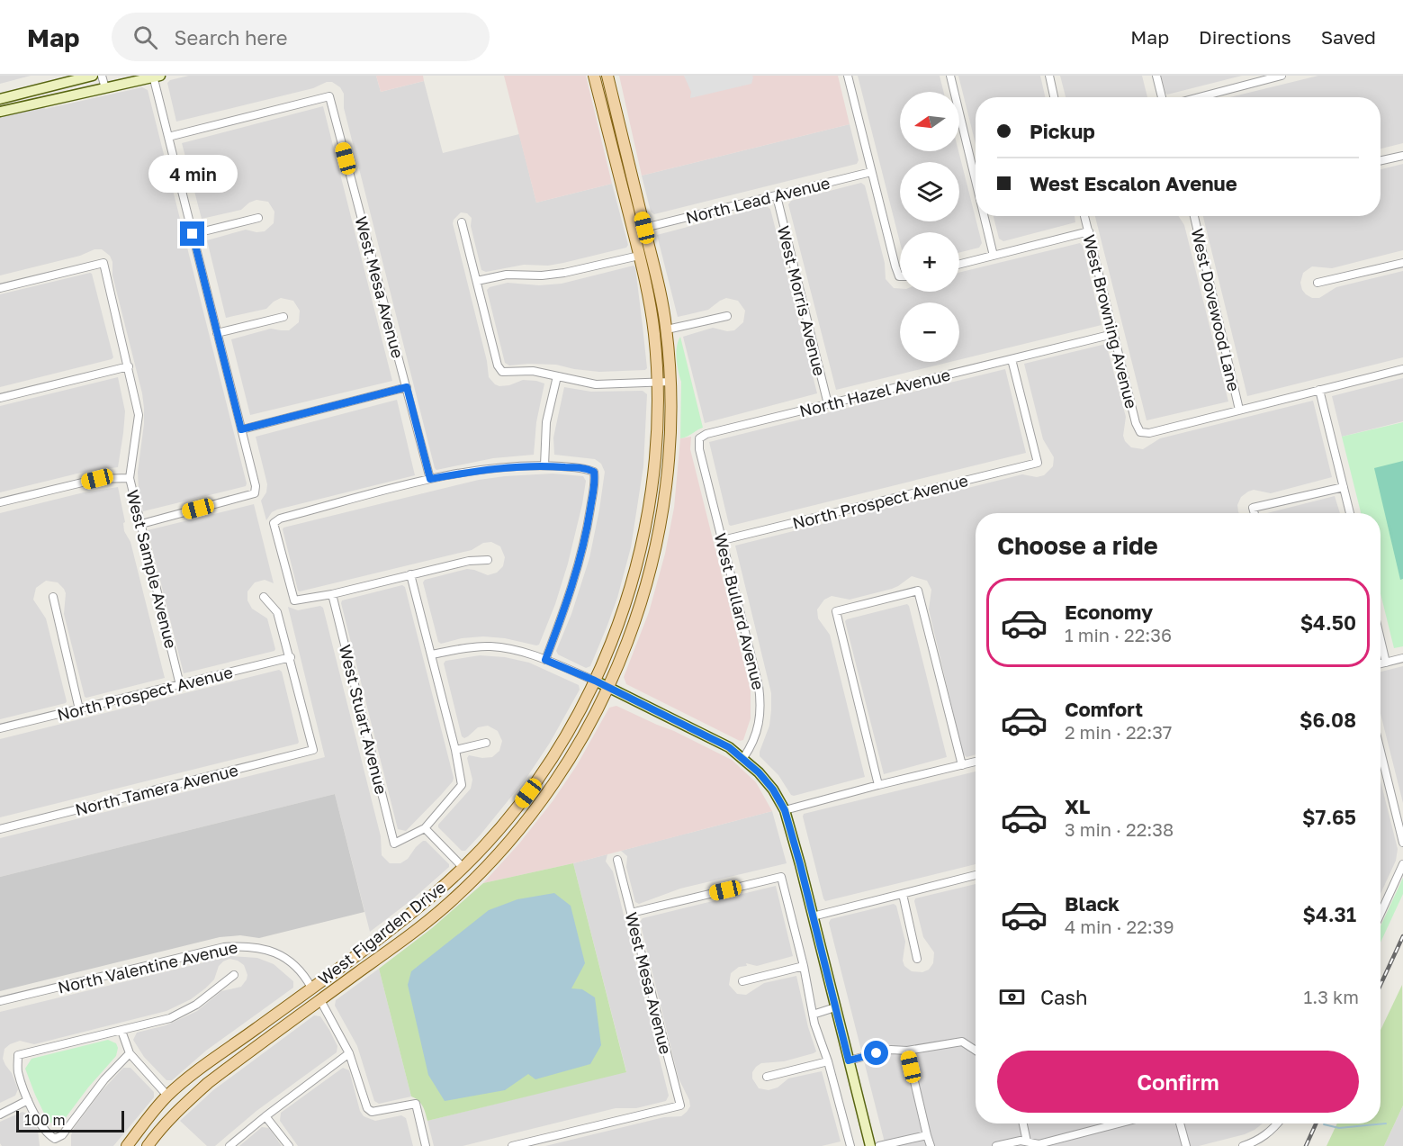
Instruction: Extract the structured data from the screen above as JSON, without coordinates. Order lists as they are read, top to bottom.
{
  "streets": {
    "main road": ["West Figarden Drive"],
    "street": [
      "North Lead Avenue",
      "West Mesa Avenue",
      "West Morris Avenue",
      "West Dovewood Lane",
      "West Browning Avenue",
      "North Hazel Avenue",
      "North Prospect Avenue",
      "West Sample Avenue",
      "West Bullard Avenue",
      "West Stuart Avenue",
      "North Tamera Avenue",
      "North Valentine Avenue"
    ]
  },
  "crossings": [
    ["North Lead Avenue", "West Morris Avenue"],
    ["West Morris Avenue", "North Hazel Avenue"],
    ["West Dovewood Lane", "West Browning Avenue"],
    ["West Browning Avenue", "North Hazel Avenue"],
    ["North Hazel Avenue", "North Prospect Avenue"],
    ["North Hazel Avenue", "West Bullard Avenue"],
    ["North Prospect Avenue", "West Sample Avenue"],
    ["North Prospect Avenue", "West Bullard Avenue"],
    ["North Prospect Avenue", "North Tamera Avenue"],
    ["West Figarden Drive", "North Valentine Avenue"]
  ],
  "scale_bar": "100 m",
  "north": "left",
  "page": {
    "header": "Map",
    "search": "Search here",
    "nav": ["Map", "Directions", "Saved"],
    "map_buttons": ["+", "−"],
    "banner": ["Pickup", "West Escalon Avenue"],
    "bubble": "4 min",
    "heading": "Choose a ride",
    "list": [
      {
        "name": "Economy",
        "note": "1 min · 22:36",
        "value": "$4.50"
      },
      {
        "name": "Comfort",
        "note": "2 min · 22:37",
        "value": "$6.08"
      },
      {
        "name": "XL",
        "note": "3 min · 22:38",
        "value": "$7.65"
      },
      {
        "name": "Black",
        "note": "4 min · 22:39",
        "value": "$4.31"
      }
    ],
    "pay": ["Cash", "1.3 km"],
    "buttons": "Confirm",
    "scale": "100 m"
  }
}
